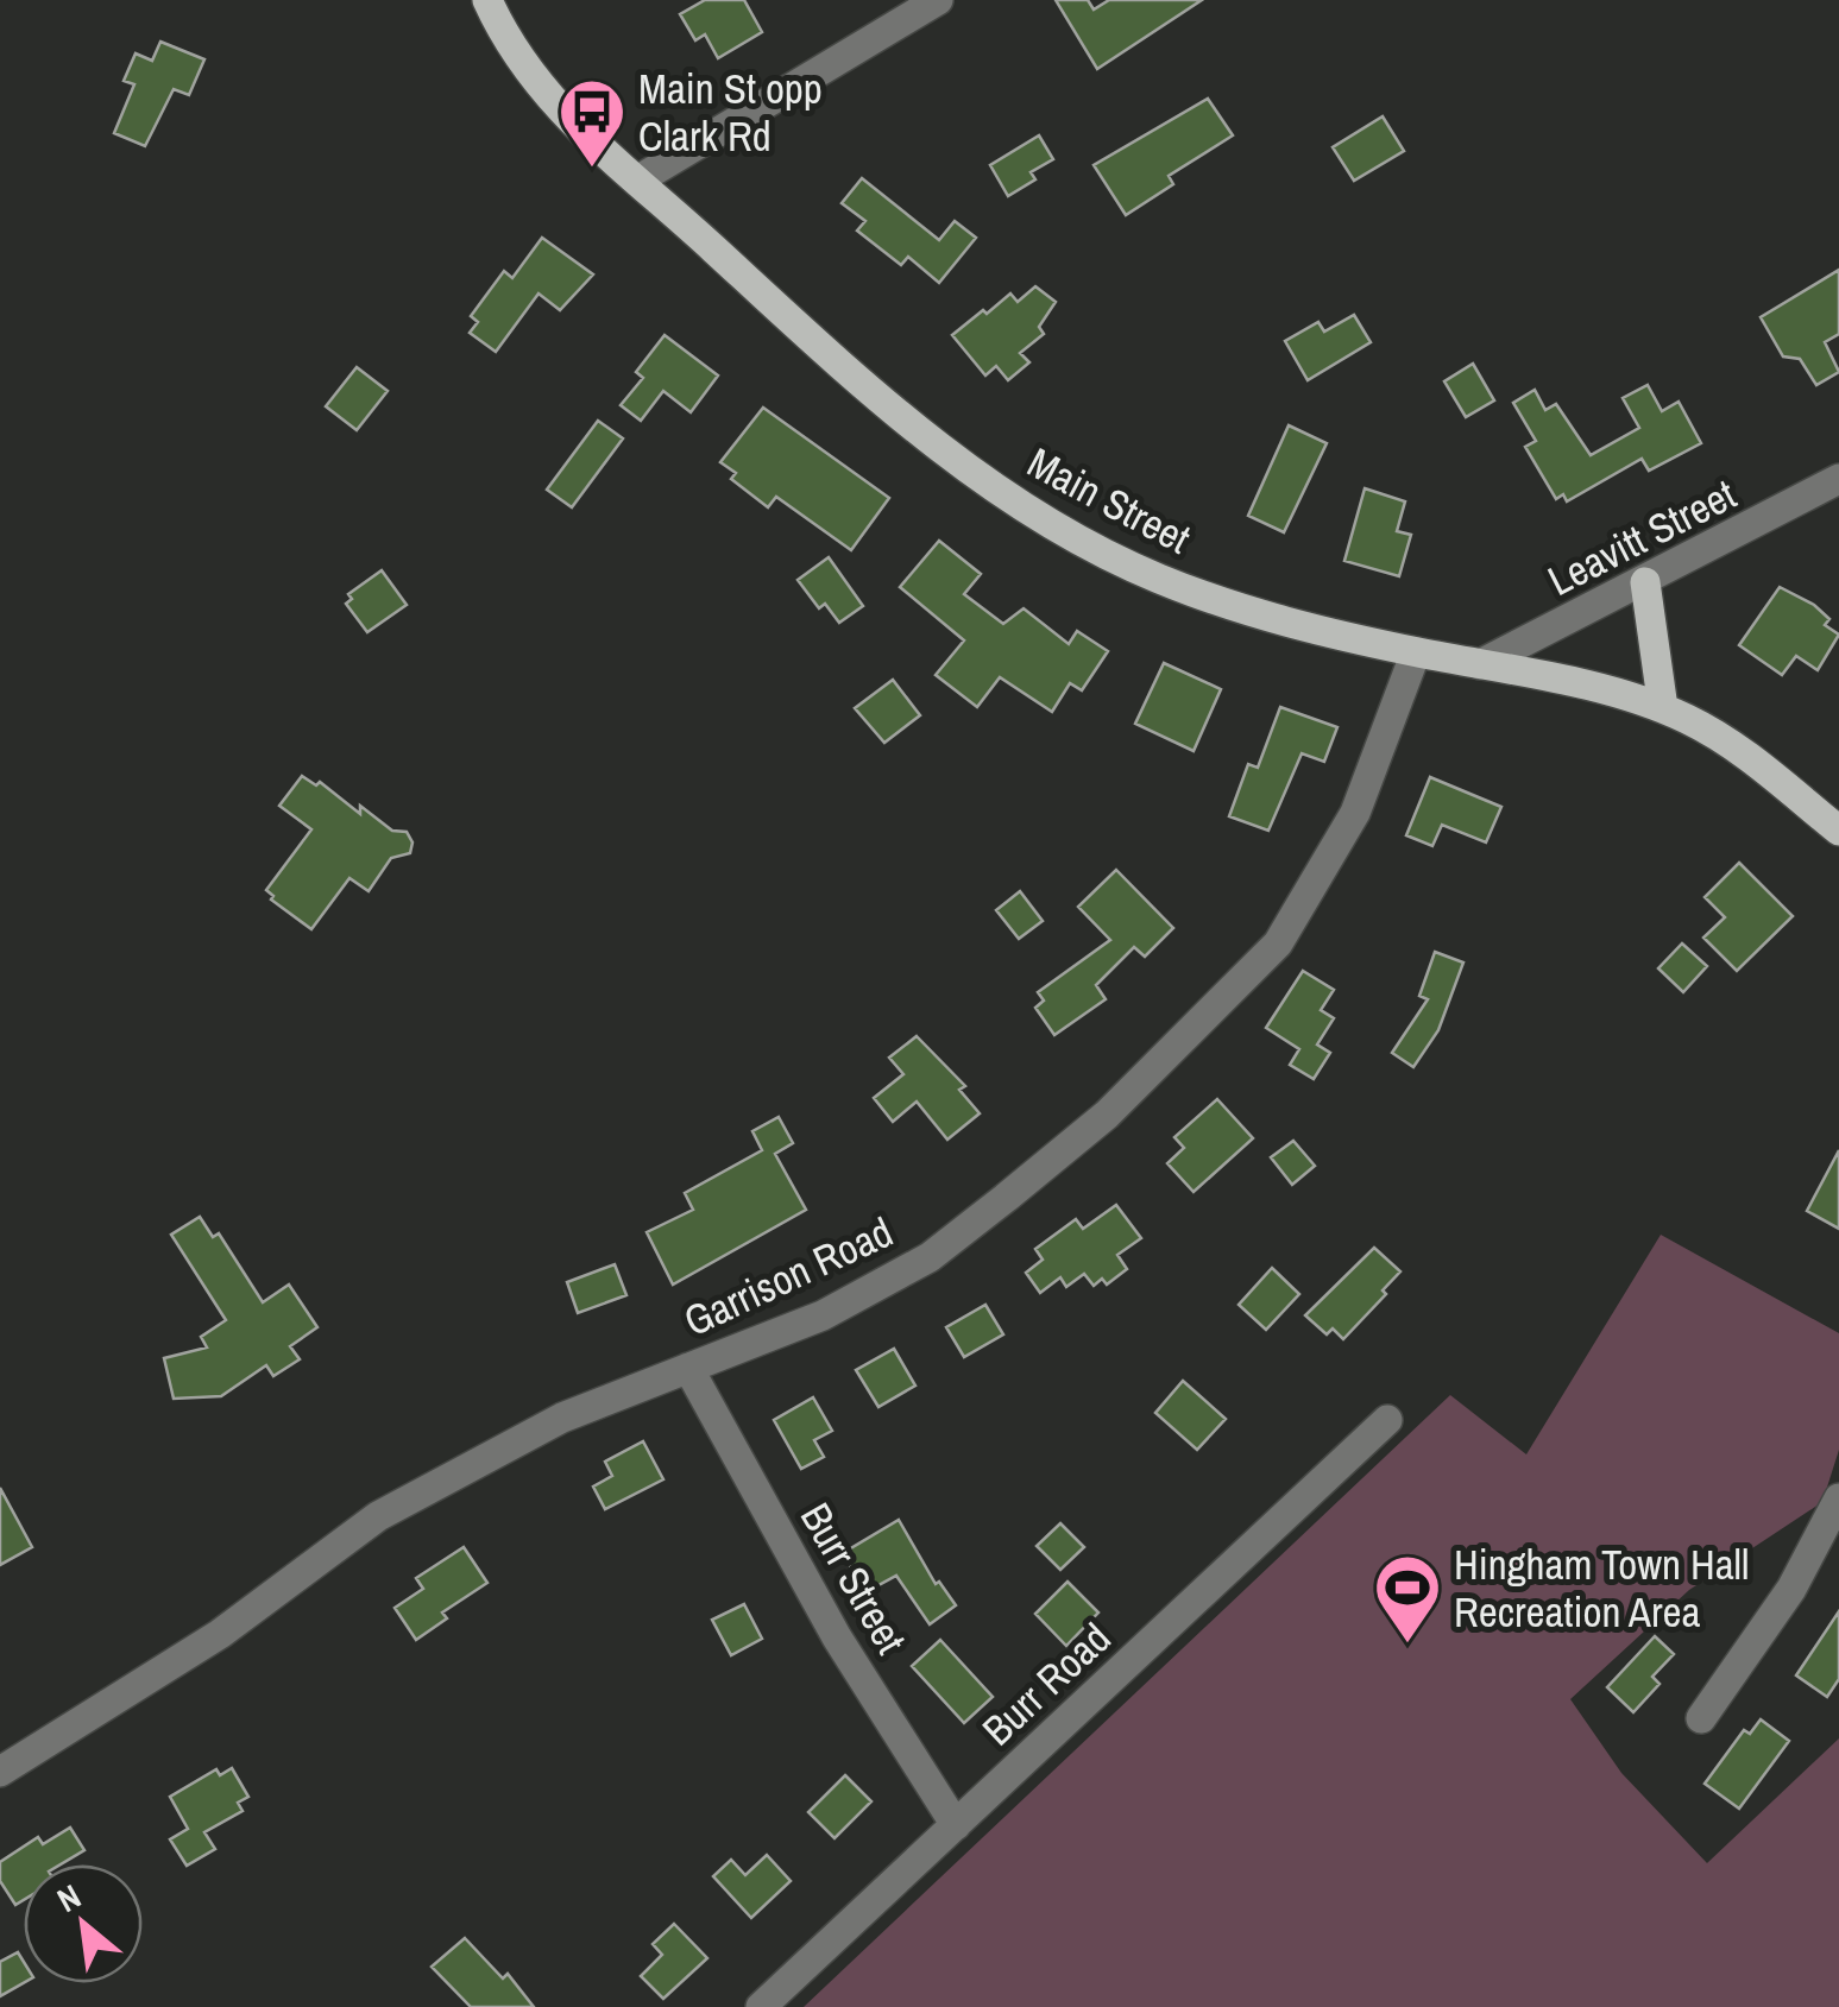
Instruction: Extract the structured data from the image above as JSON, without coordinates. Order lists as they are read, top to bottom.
{
  "streets": {
    "main road": ["Main Street"],
    "street": [
      "Leavitt Street",
      "Garrison Road",
      "Burr Street",
      "Burr Road"
    ]
  },
  "crossings": [
    ["Main Street", "Leavitt Street"],
    ["Main Street", "Garrison Road"],
    ["Garrison Road", "Burr Street"],
    ["Burr Street", "Burr Road"]
  ],
  "places": {
    "bus stop": ["Main St opp Clark Rd"],
    "sports": ["Hingham Town Hall Recreation Area"]
  },
  "north": "top left"
}
